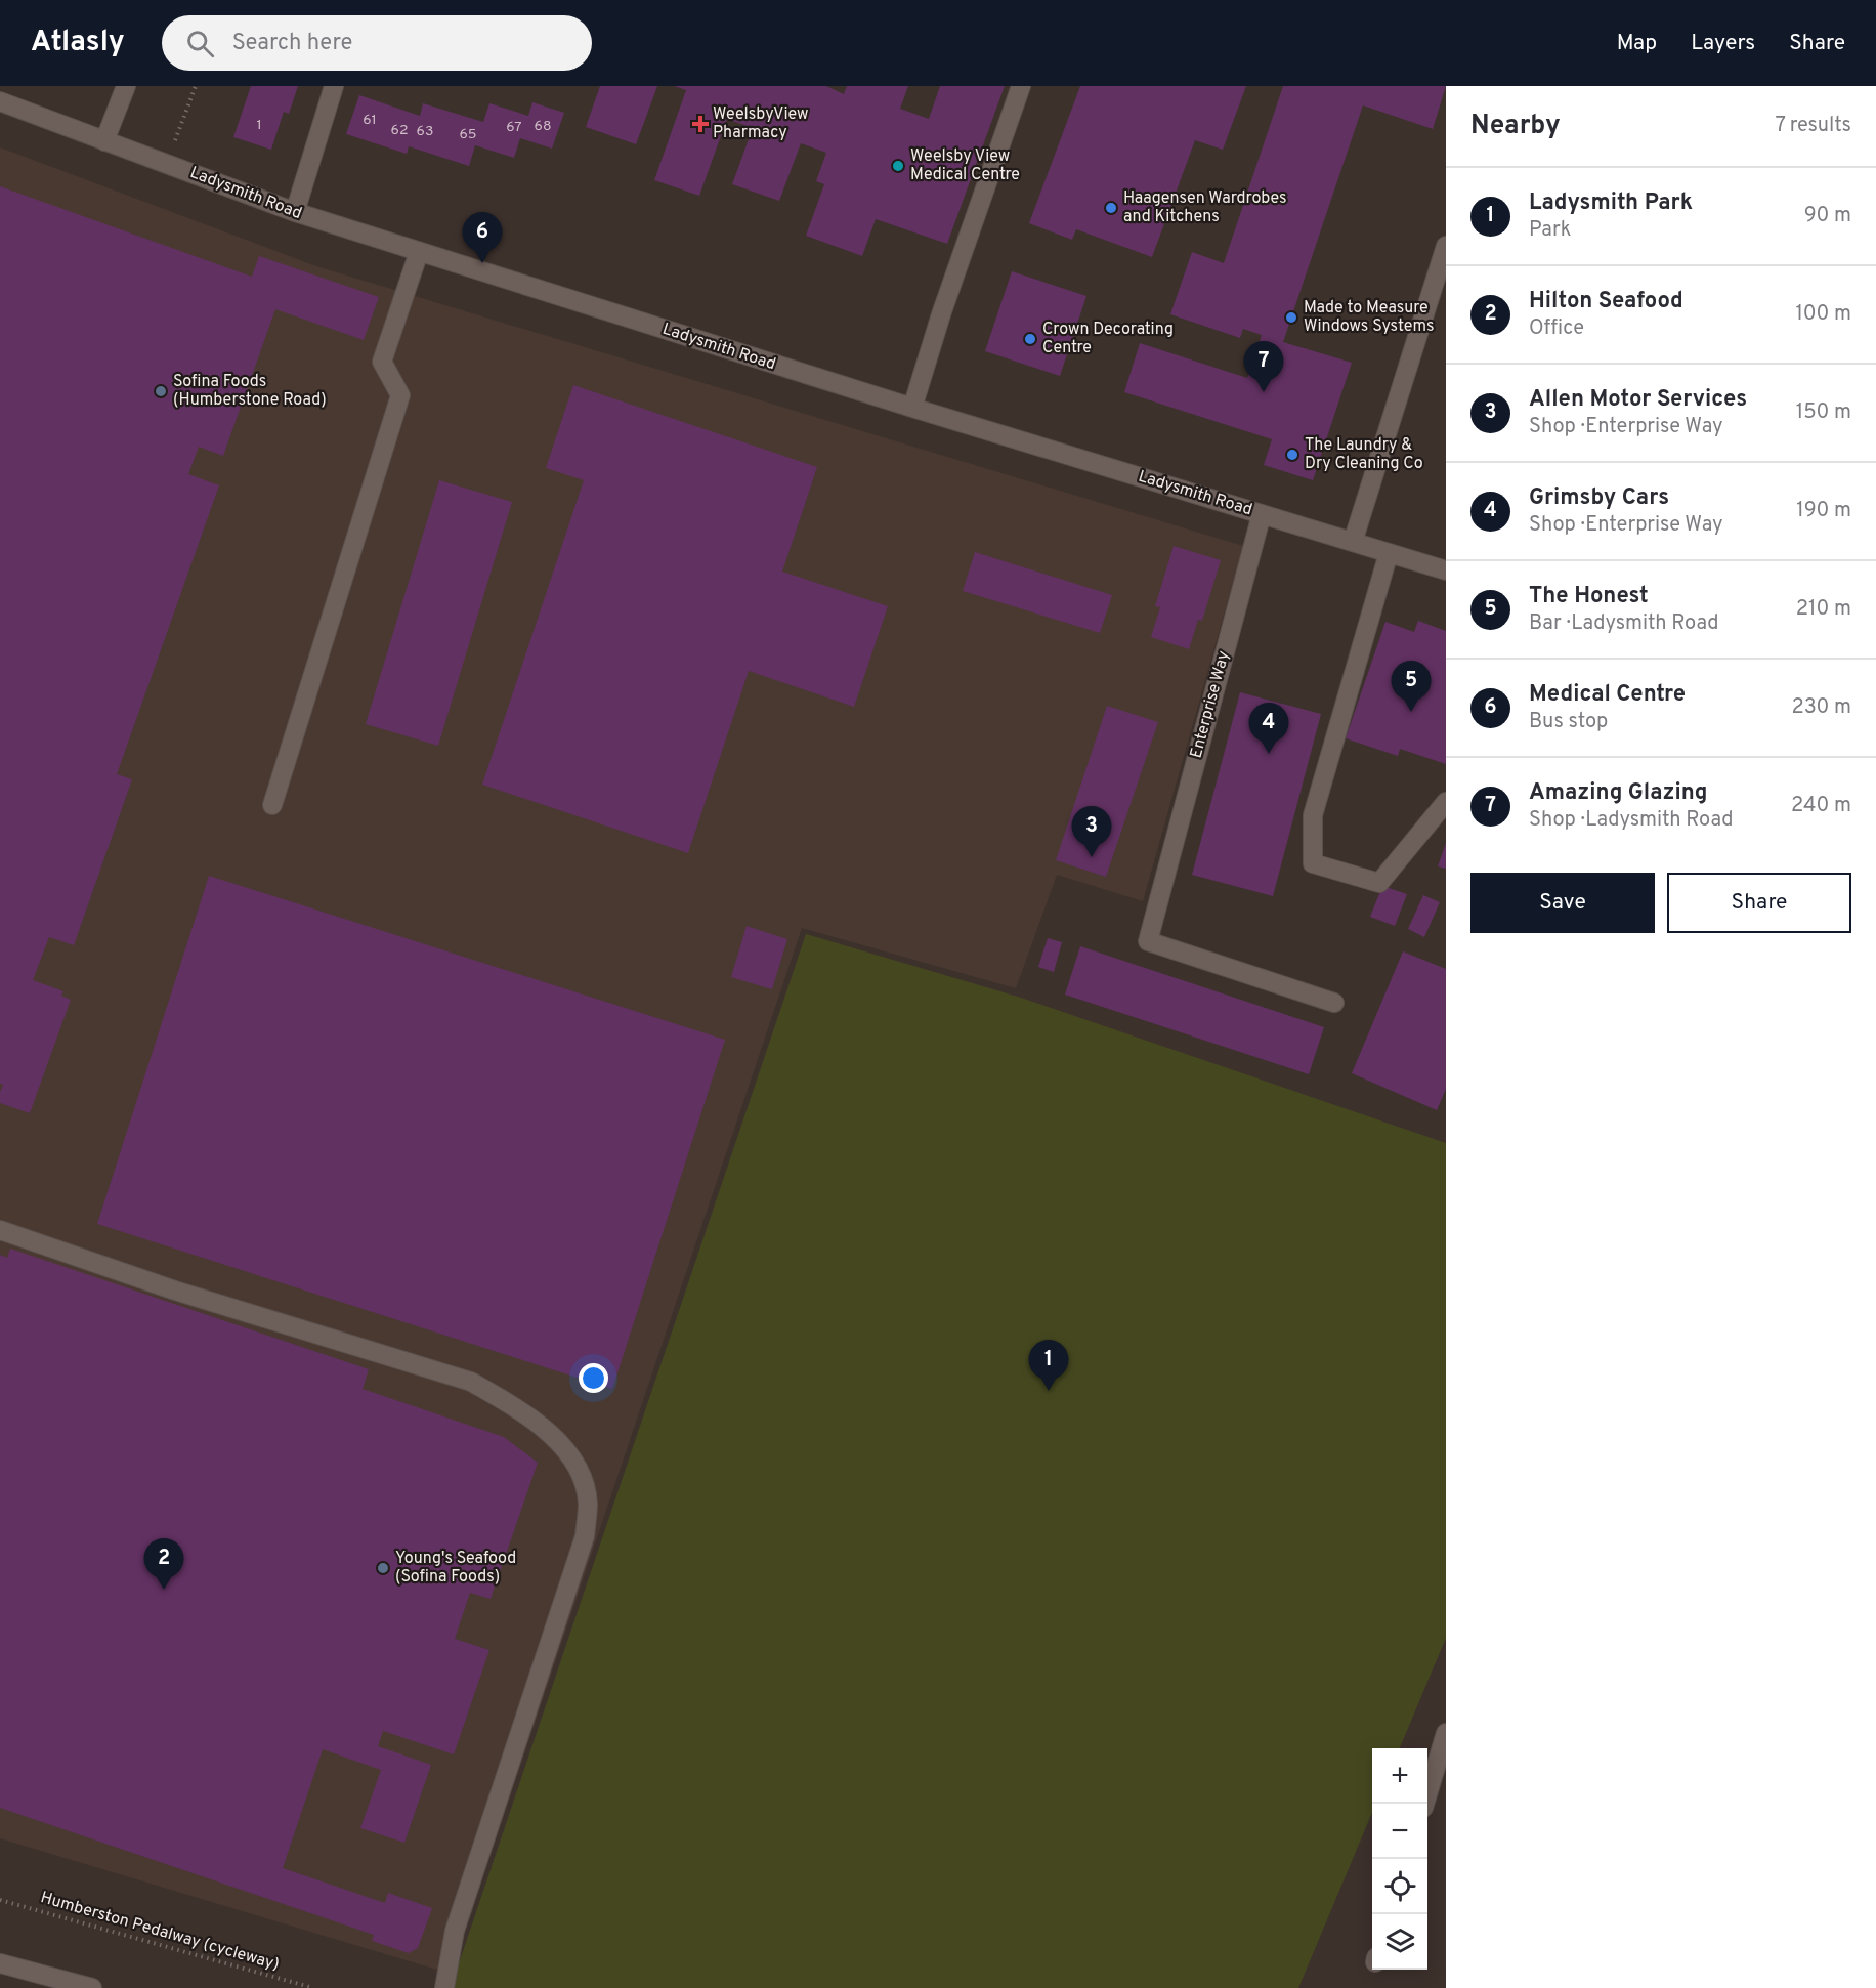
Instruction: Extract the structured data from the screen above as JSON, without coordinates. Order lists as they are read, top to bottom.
{
  "streets": {
    "street": ["Ladysmith Road", "Enterprise Way"],
    "path": ["Humberston Pedalway (cycleway)"]
  },
  "crossings": [
    ["Ladysmith Road", "Enterprise Way"]
  ],
  "places": {
    "health": ["WeelsbyView Pharmacy"],
    "other": [
      "Weelsby View Medical Centre",
      "Haagensen Wardrobes and Kitchens",
      "Made to Measure Windows Systems",
      "Crown Decorating Centre",
      "Sofina Foods (Humberstone Road)",
      "The Laundry & Dry Cleaning Co",
      "Young's Seafood (Sofina Foods)"
    ]
  },
  "house_numbers": [
    "61",
    "1",
    "68",
    "67",
    "62",
    "63",
    "65"
  ],
  "page": {
    "header": "Atlasly",
    "search": "Search here",
    "nav": ["Map", "Layers", "Share"],
    "heading": ["Nearby", "7 results"],
    "list": [
      {
        "mark": "1",
        "name": "Ladysmith Park",
        "note": "Park",
        "value": "90 m"
      },
      {
        "mark": "2",
        "name": "Hilton Seafood",
        "note": "Office",
        "value": "100 m"
      },
      {
        "mark": "3",
        "name": "Allen Motor Services",
        "note": "Shop · Enterprise Way",
        "value": "150 m"
      },
      {
        "mark": "4",
        "name": "Grimsby Cars",
        "note": "Shop · Enterprise Way",
        "value": "190 m"
      },
      {
        "mark": "5",
        "name": "The Honest",
        "note": "Bar · Ladysmith Road",
        "value": "210 m"
      },
      {
        "mark": "6",
        "name": "Medical Centre",
        "note": "Bus stop",
        "value": "230 m"
      },
      {
        "mark": "7",
        "name": "Amazing Glazing",
        "note": "Shop · Ladysmith Road",
        "value": "240 m"
      }
    ],
    "pins": [
      "6",
      "7",
      "5",
      "4",
      "3",
      "1",
      "2"
    ],
    "buttons": ["Save", "Share"],
    "map_buttons": ["+", "−"]
  }
}
